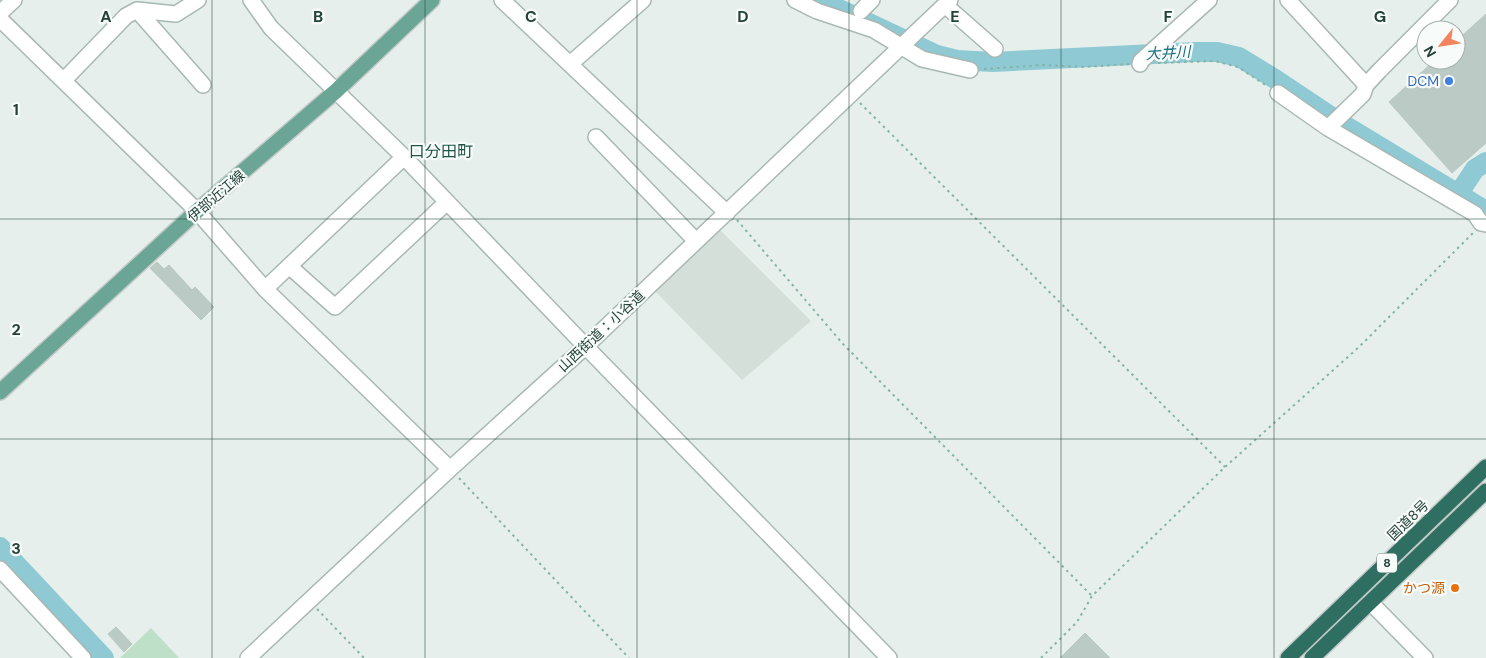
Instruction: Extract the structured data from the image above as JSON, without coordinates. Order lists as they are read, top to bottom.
{
  "streets": {
    "highway": ["国道8号", "8"],
    "main road": ["伊部近江線"],
    "street": ["山西街道：小谷道"]
  },
  "districts": ["口分田町"],
  "water": ["大井川"],
  "places": ["DCM", "かつ源"],
  "north": "bottom left",
  "grid": {
    "columns": [
      "A",
      "B",
      "C",
      "D",
      "E",
      "F",
      "G"
    ],
    "rows": ["1", "2", "3"]
  }
}
